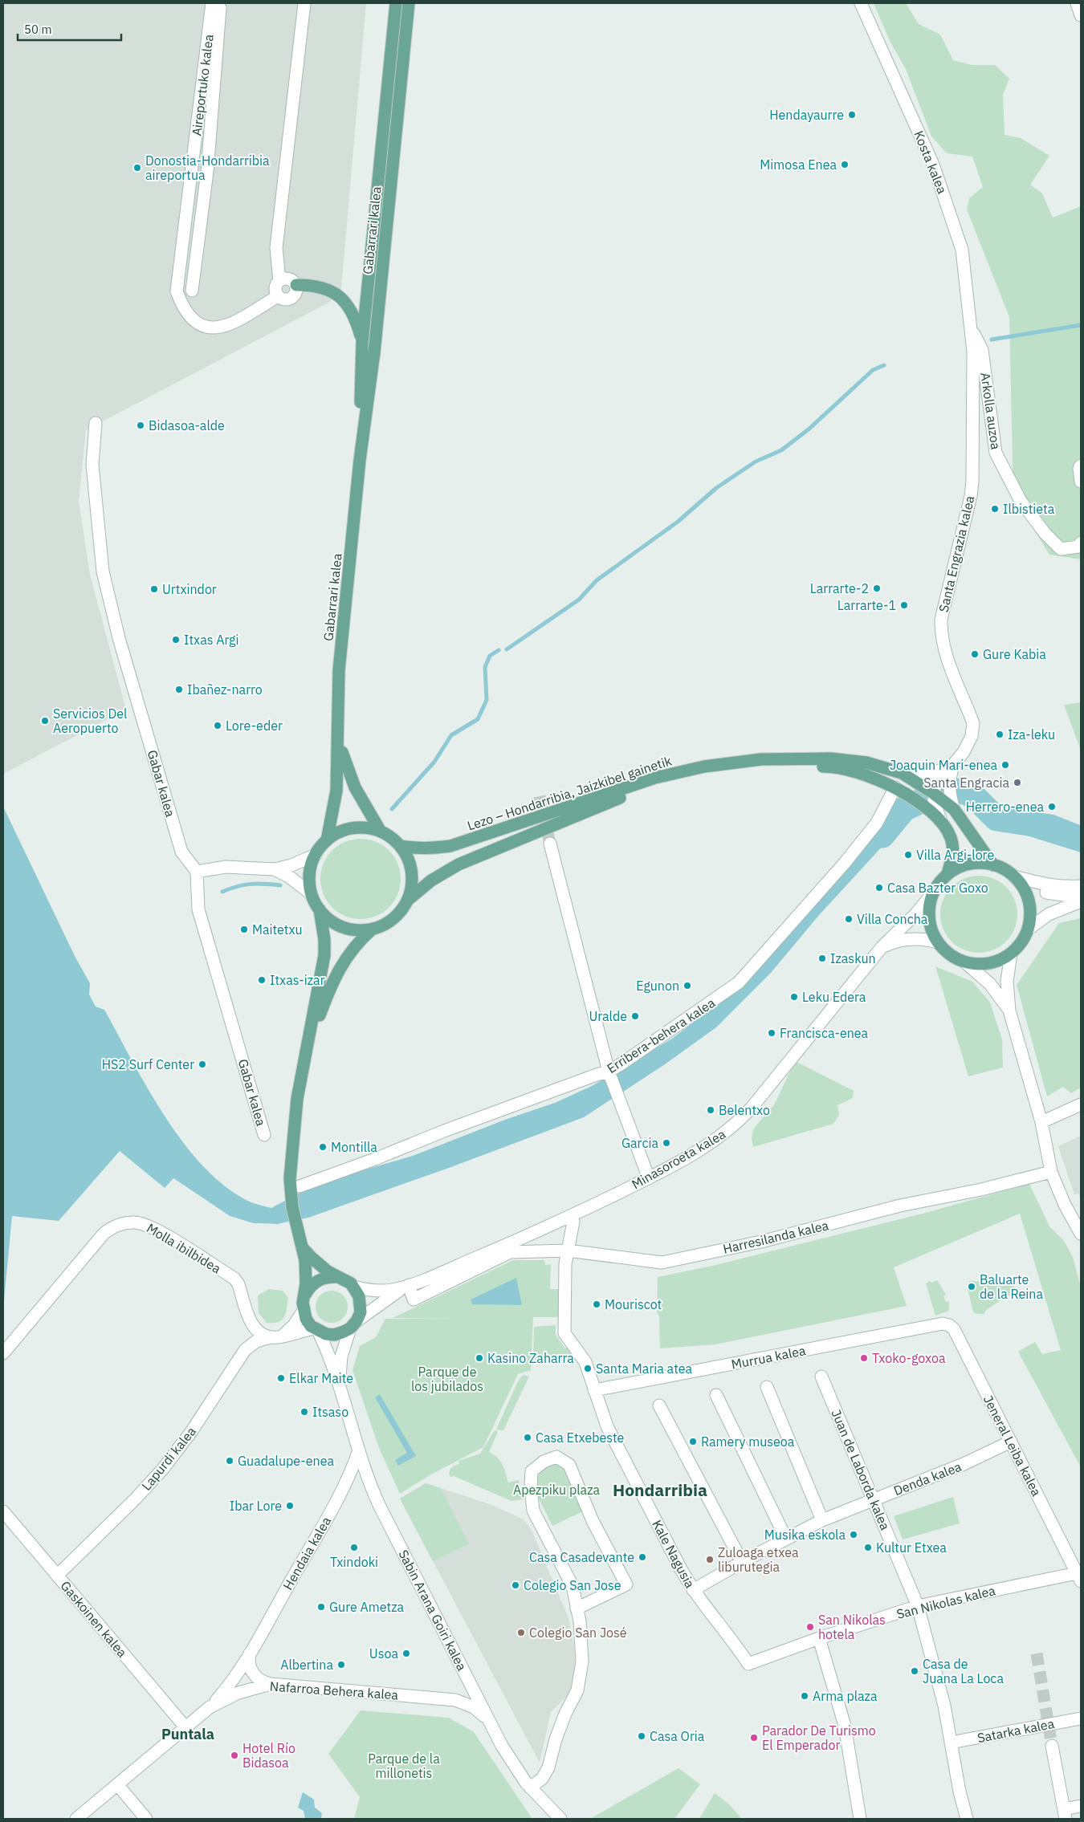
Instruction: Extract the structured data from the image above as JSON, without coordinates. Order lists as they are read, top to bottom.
{
  "streets": {
    "main road": ["Gabarrari kalea", "Lezo – Hondarribia, Jaizkibel gainetik"],
    "street": [
      "Aireportuko kalea",
      "Kosta kalea",
      "Arkolla auzoa",
      "Santa Engrazia kalea",
      "Gabar kalea",
      "Erribera-behera kalea",
      "Minasoroeta kalea",
      "Harresilanda kalea",
      "Molla ibilbidea",
      "Murrua kalea",
      "Jeneral Leiba kalea",
      "Lapurdi kalea",
      "Juan de Laborda kalea",
      "Denda kalea",
      "Hendaia kalea",
      "Kale Nagusia",
      "San Nikolas kalea",
      "Sabin Arana Goiri kalea",
      "Gaskoinen kalea",
      "Nafarroa Behera kalea",
      "Satarka kalea"
    ]
  },
  "crossings": [
    ["Kosta kalea", "Arkolla auzoa"],
    ["Kosta kalea", "Santa Engrazia kalea"],
    ["Gabarrari kalea", "Lezo – Hondarribia, Jaizkibel gainetik"],
    ["Arkolla auzoa", "Santa Engrazia kalea"],
    ["Lezo – Hondarribia, Jaizkibel gainetik", "Erribera-behera kalea"],
    ["Lezo – Hondarribia, Jaizkibel gainetik", "Minasoroeta kalea"],
    ["Minasoroeta kalea", "Harresilanda kalea"],
    ["Minasoroeta kalea", "Lapurdi kalea"],
    ["Minasoroeta kalea", "Kale Nagusia"],
    ["Minasoroeta kalea", "Sabin Arana Goiri kalea"],
    ["Harresilanda kalea", "Kale Nagusia"],
    ["Molla ibilbidea", "Lapurdi kalea"],
    ["Murrua kalea", "Jeneral Leiba kalea"],
    ["Murrua kalea", "Kale Nagusia"],
    ["Jeneral Leiba kalea", "Denda kalea"],
    ["Jeneral Leiba kalea", "San Nikolas kalea"],
    ["Lapurdi kalea", "Sabin Arana Goiri kalea"],
    ["Lapurdi kalea", "Gaskoinen kalea"],
    ["Juan de Laborda kalea", "Denda kalea"],
    ["Juan de Laborda kalea", "San Nikolas kalea"],
    ["Juan de Laborda kalea", "Satarka kalea"],
    ["Denda kalea", "Kale Nagusia"],
    ["Hendaia kalea", "Sabin Arana Goiri kalea"],
    ["Hendaia kalea", "Nafarroa Behera kalea"],
    ["Kale Nagusia", "San Nikolas kalea"],
    ["Sabin Arana Goiri kalea", "Nafarroa Behera kalea"],
    ["Gaskoinen kalea", "Nafarroa Behera kalea"]
  ],
  "districts": ["Hondarribia", "Puntala"],
  "parks": ["Parque de los jubilados", "Apezpiku plaza", "Parque de la millonetis"],
  "places": [
    "Hendayaurre",
    "Mimosa Enea",
    "Donostia-Hondarribia aireportua",
    "Bidasoa-alde",
    "Ilbistieta",
    "Larrarte-2",
    "Urtxindor",
    "Larrarte-1",
    "Itxas Argi",
    "Gure Kabia",
    "Ibañez-narro",
    "Servicios Del Aeropuerto",
    "Lore-eder",
    "Iza-leku",
    "Joaquin Mari-enea",
    "Santa Engracia",
    "Herrero-enea",
    "Villa Argi-lore",
    "Casa Bazter Goxo",
    "Villa Concha",
    "Maitetxu",
    "Izaskun",
    "Itxas-izar",
    "Egunon",
    "Leku Edera",
    "Uralde",
    "Francisca-enea",
    "HS2 Surf Center",
    "Belentxo",
    "Garcia",
    "Montilla",
    "Baluarte de la Reina",
    "Mouriscot",
    "Kasino Zaharra",
    "Txoko-goxoa",
    "Santa Maria atea",
    "Elkar Maite",
    "Itsaso",
    "Casa Etxebeste",
    "Ramery museoa",
    "Guadalupe-enea",
    "Ibar Lore",
    "Musika eskola",
    "Txindoki",
    "Kultur Etxea",
    "Casa Casadevante",
    "Zuloaga etxea liburutegia",
    "Colegio San Jose",
    "Gure Ametza",
    "San Nikolas hotela",
    "Colegio San José",
    "Usoa",
    "Albertina",
    "Casa de Juana La Loca",
    "Arma plaza",
    "Casa Oria",
    "Parador De Turismo El Emperador",
    "Hotel Río Bidasoa"
  ],
  "scale_bar": "50 m"
}
